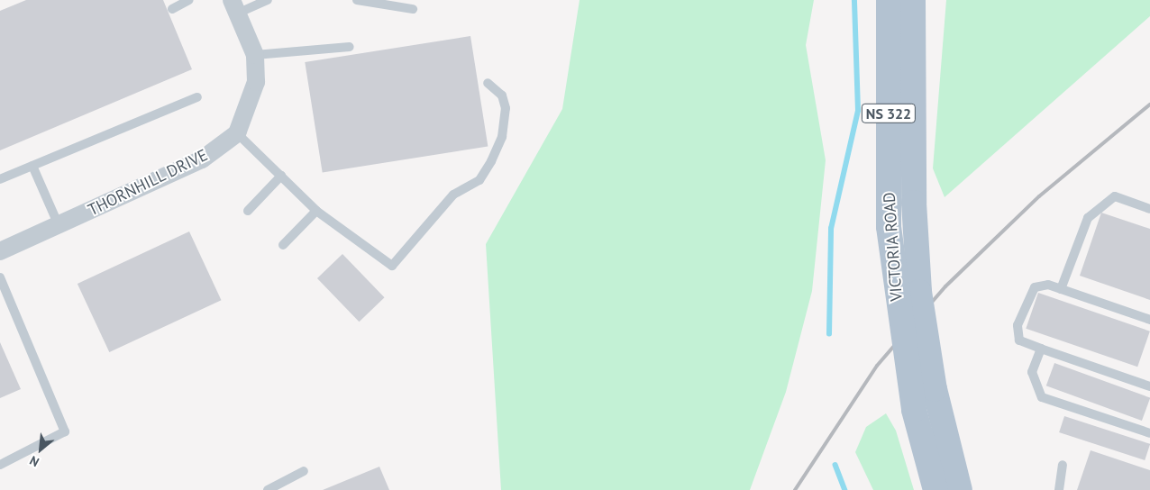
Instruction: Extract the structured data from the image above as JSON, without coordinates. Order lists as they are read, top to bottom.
{
  "streets": {
    "main road": ["NS 322", "VICTORIA ROAD"],
    "street": ["THORNHILL DRIVE"]
  },
  "north": "bottom left"
}
